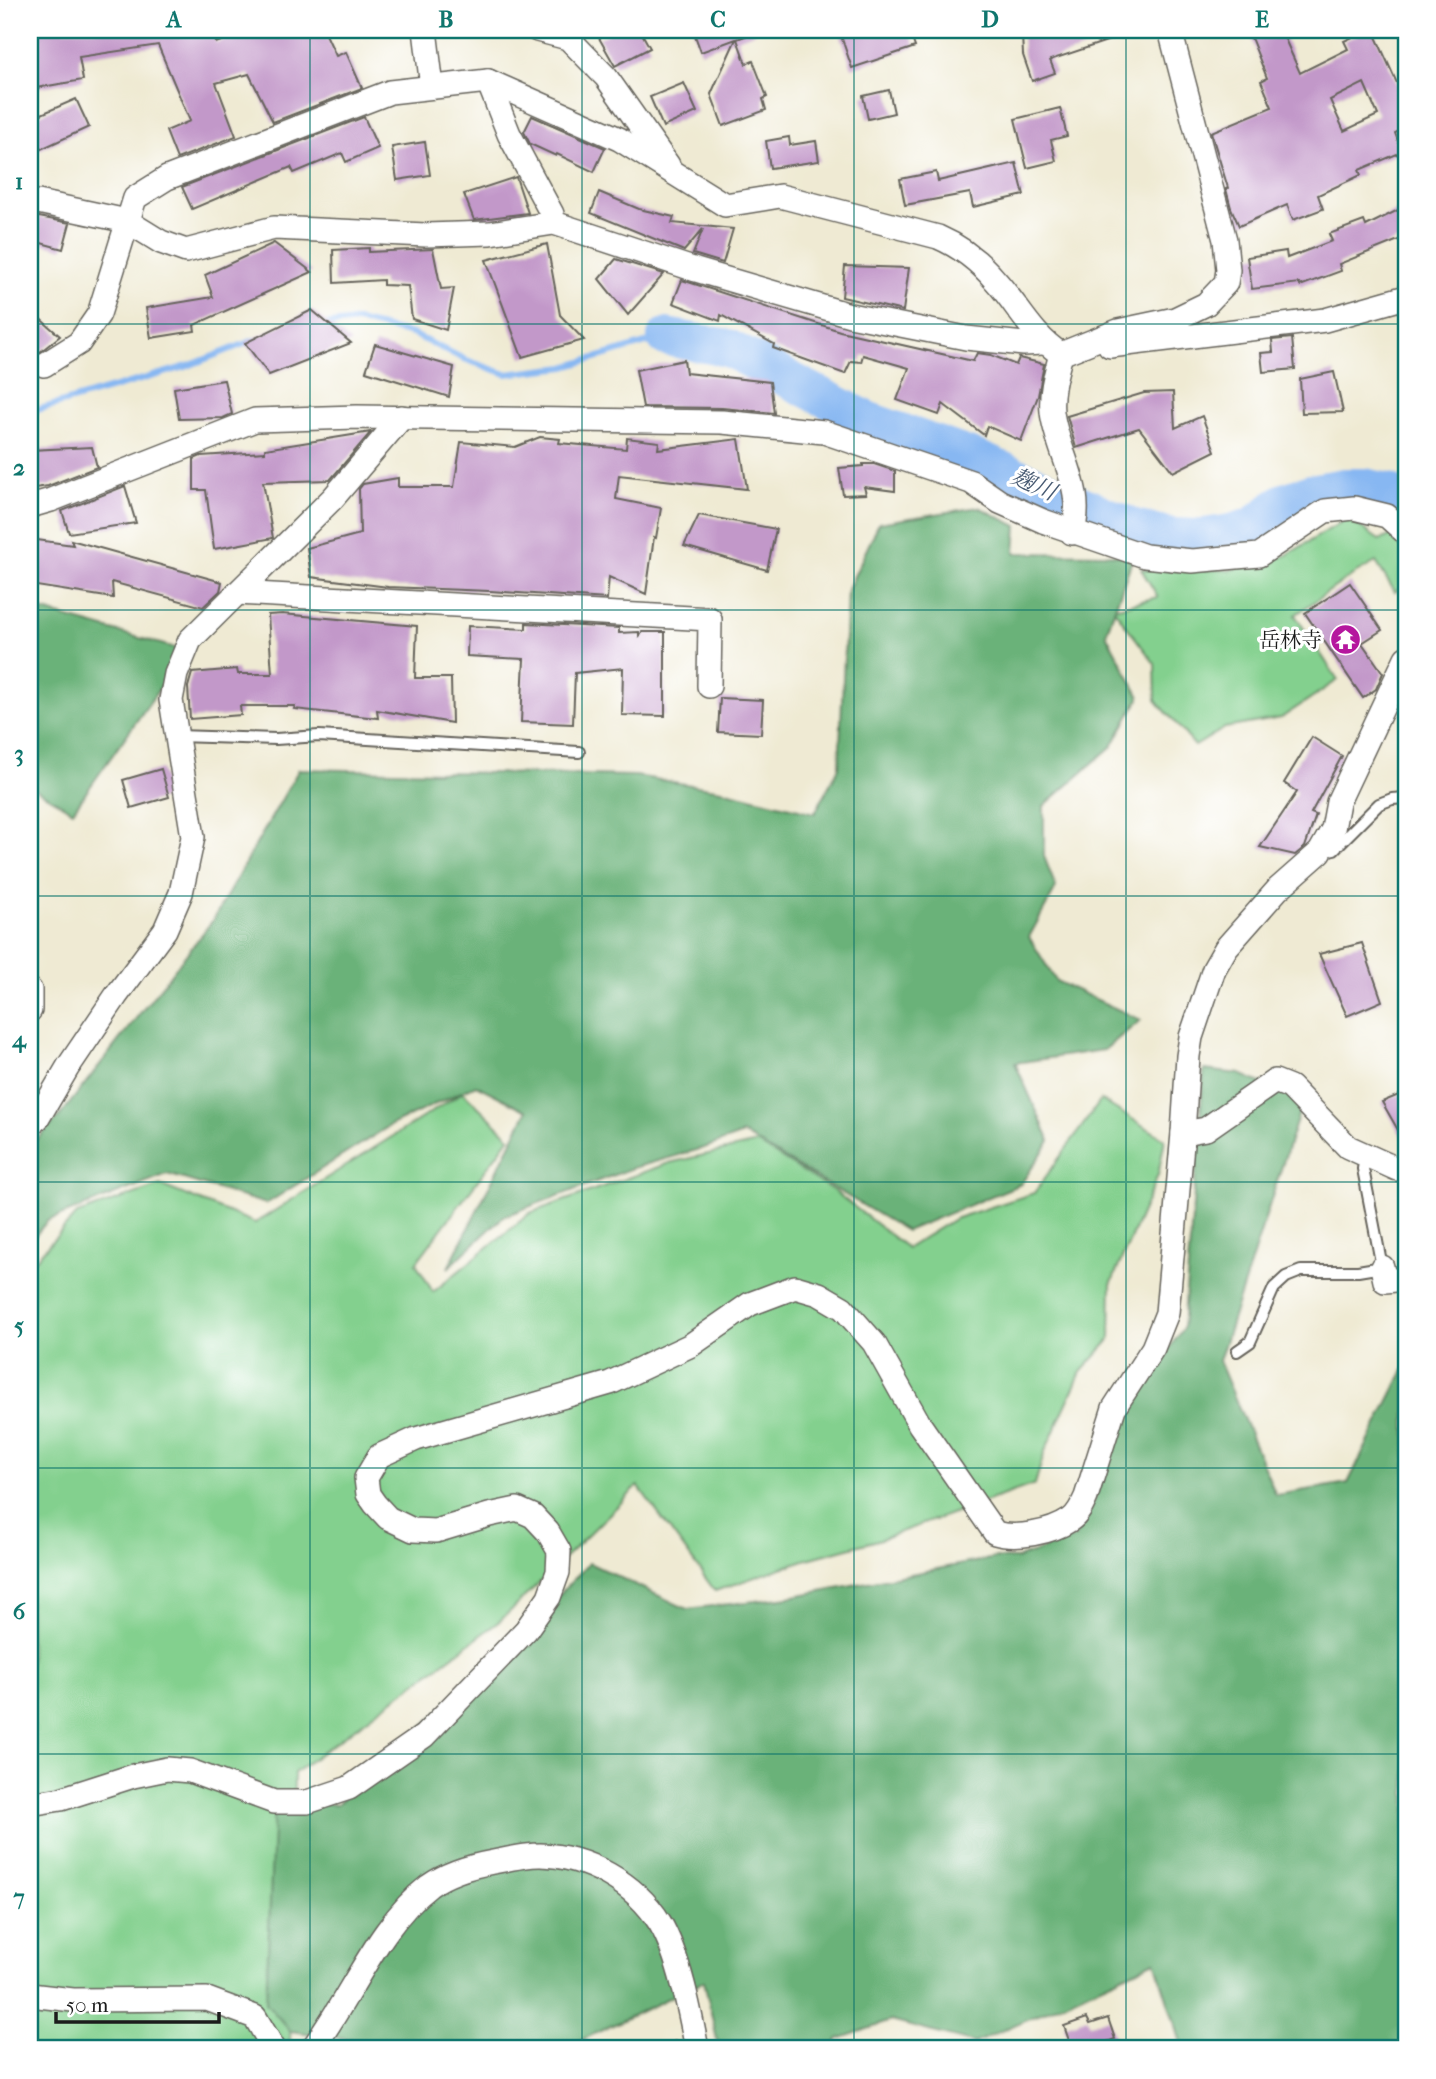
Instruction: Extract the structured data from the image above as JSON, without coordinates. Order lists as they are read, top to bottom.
{
  "water": ["麹川"],
  "places": {
    "temple": ["岳林寺"]
  },
  "scale_bar": "50 m",
  "grid": {
    "columns": [
      "A",
      "B",
      "C",
      "D",
      "E"
    ],
    "rows": [
      "1",
      "2",
      "3",
      "4",
      "5",
      "6",
      "7"
    ]
  }
}
